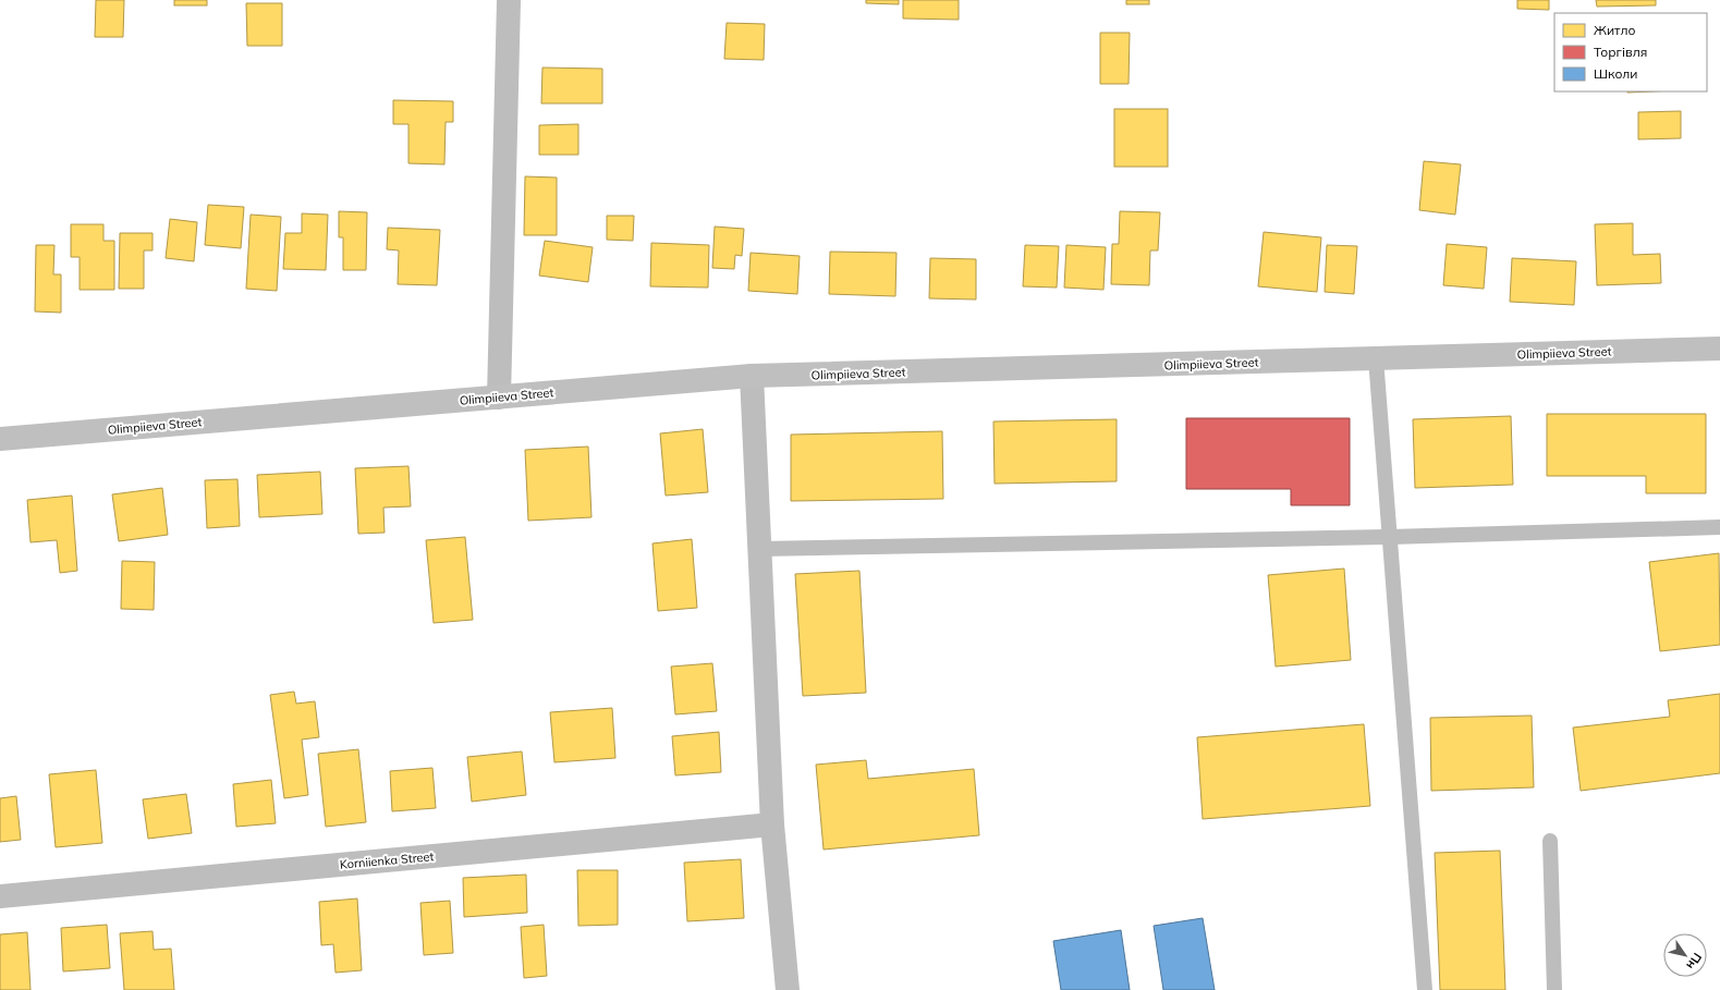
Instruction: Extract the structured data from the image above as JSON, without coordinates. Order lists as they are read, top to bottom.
{
  "streets": {
    "main road": ["Olimpiieva Street"],
    "street": ["Korniienka Street"]
  },
  "legend": ["Житло", "Торгівля", "Школи"],
  "north": "bottom right"
}
